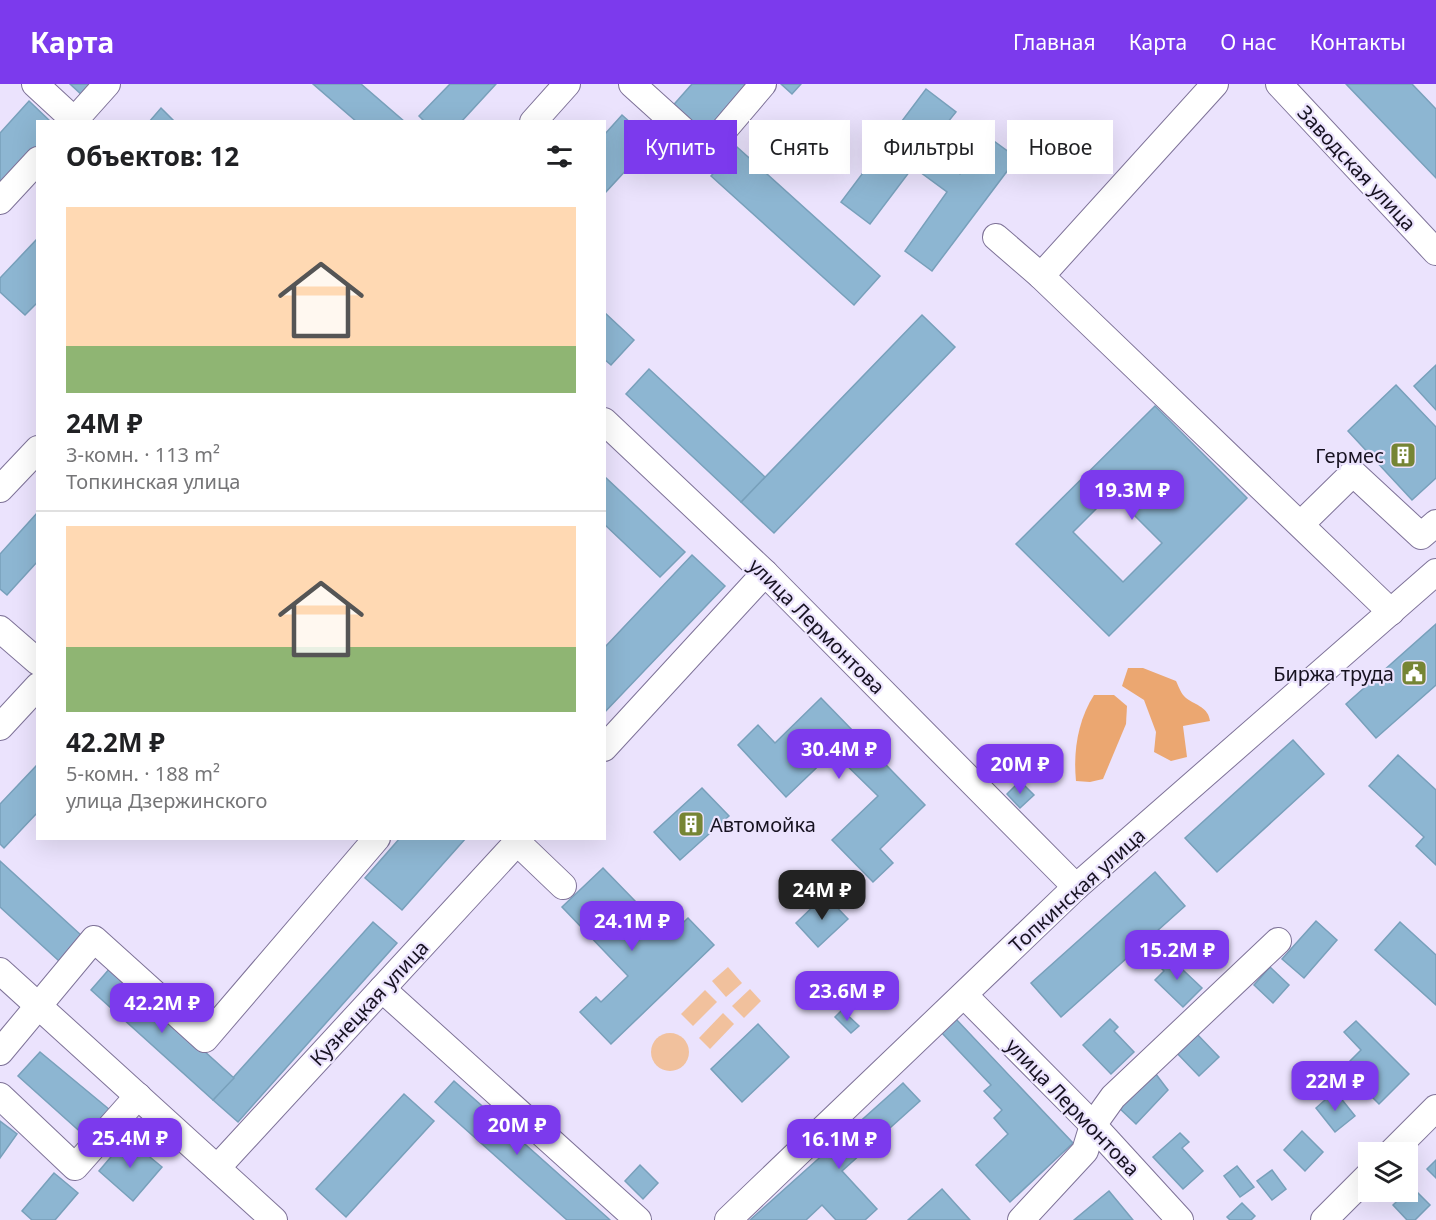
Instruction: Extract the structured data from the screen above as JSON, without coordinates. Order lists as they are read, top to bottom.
{
  "streets": {
    "street": [
      "Заводская улица",
      "улица Лермонтова",
      "Топкинская улица",
      "Кузнецкая улица"
    ]
  },
  "crossings": [
    ["улица Лермонтова", "Топкинская улица"]
  ],
  "places": {
    "building": ["Гермес", "Автомойка"],
    "public building": ["Биржа труда"]
  },
  "page": {
    "header": "Карта",
    "nav": [
      "Главная",
      "Карта",
      "О нас",
      "Контакты"
    ],
    "chip": [
      "Купить",
      "Снять",
      "Фильтры",
      "Новое"
    ],
    "heading": "Объектов: 12",
    "list": [
      {
        "name": "24M ₽",
        "note": "3-комн. · 113 m² · Топкинская улица"
      },
      {
        "name": "42.2M ₽",
        "note": "5-комн. · 188 m² · улица Дзержинского"
      }
    ],
    "price": [
      "19.3M ₽",
      "30.4M ₽",
      "20M ₽",
      "24M ₽",
      "24.1M ₽",
      "15.2M ₽",
      "23.6M ₽",
      "42.2M ₽",
      "22M ₽",
      "20M ₽",
      "25.4M ₽",
      "16.1M ₽"
    ]
  }
}
